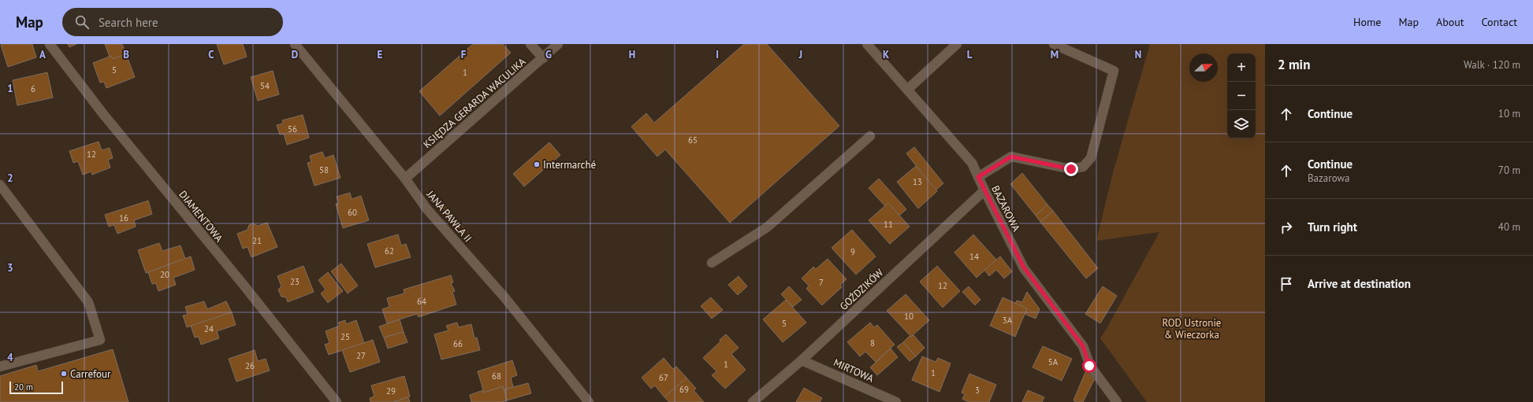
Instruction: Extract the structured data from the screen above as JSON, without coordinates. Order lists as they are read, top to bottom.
{
  "streets": {
    "street": [
      "KSIĘDZA GERARDA WACULIKA",
      "BAZAROWA",
      "DIAMENTOWA",
      "JANA PAWŁA II",
      "GOŹDZIKÓW",
      "MIRTOWA"
    ]
  },
  "crossings": [
    ["KSIĘDZA GERARDA WACULIKA", "JANA PAWŁA II"],
    ["BAZAROWA", "GOŹDZIKÓW"],
    ["GOŹDZIKÓW", "MIRTOWA"]
  ],
  "parks": ["ROD Ustronie & Wieczorka"],
  "places": ["Intermarché", "Carrefour"],
  "house_numbers": [
    "5",
    "1",
    "54",
    "6",
    "56",
    "65",
    "12",
    "58",
    "13",
    "60",
    "16",
    "11",
    "21",
    "62",
    "9",
    "14",
    "20",
    "23",
    "7",
    "12",
    "64",
    "10",
    "3A",
    "5",
    "24",
    "25",
    "8",
    "66",
    "27",
    "5A",
    "1",
    "26",
    "1",
    "68",
    "67",
    "69",
    "3",
    "29"
  ],
  "scale_bar": "20 m",
  "north": "right",
  "page": {
    "header": "Map",
    "search": "Search here",
    "nav": [
      "Home",
      "Map",
      "About",
      "Contact"
    ],
    "heading": ["2 min", "Walk · 120 m"],
    "map_buttons": ["+", "−"],
    "list": [
      ["Continue", "10 m"],
      ["Continue", "Bazarowa", "70 m"],
      ["Turn right", "40 m"],
      "Arrive at destination"
    ],
    "scale": "20 m"
  },
  "grid": {
    "columns": [
      "A",
      "B",
      "C",
      "D",
      "E",
      "F",
      "G",
      "H",
      "I",
      "J",
      "K",
      "L",
      "M",
      "N"
    ],
    "rows": [
      "1",
      "2",
      "3",
      "4"
    ]
  }
}
